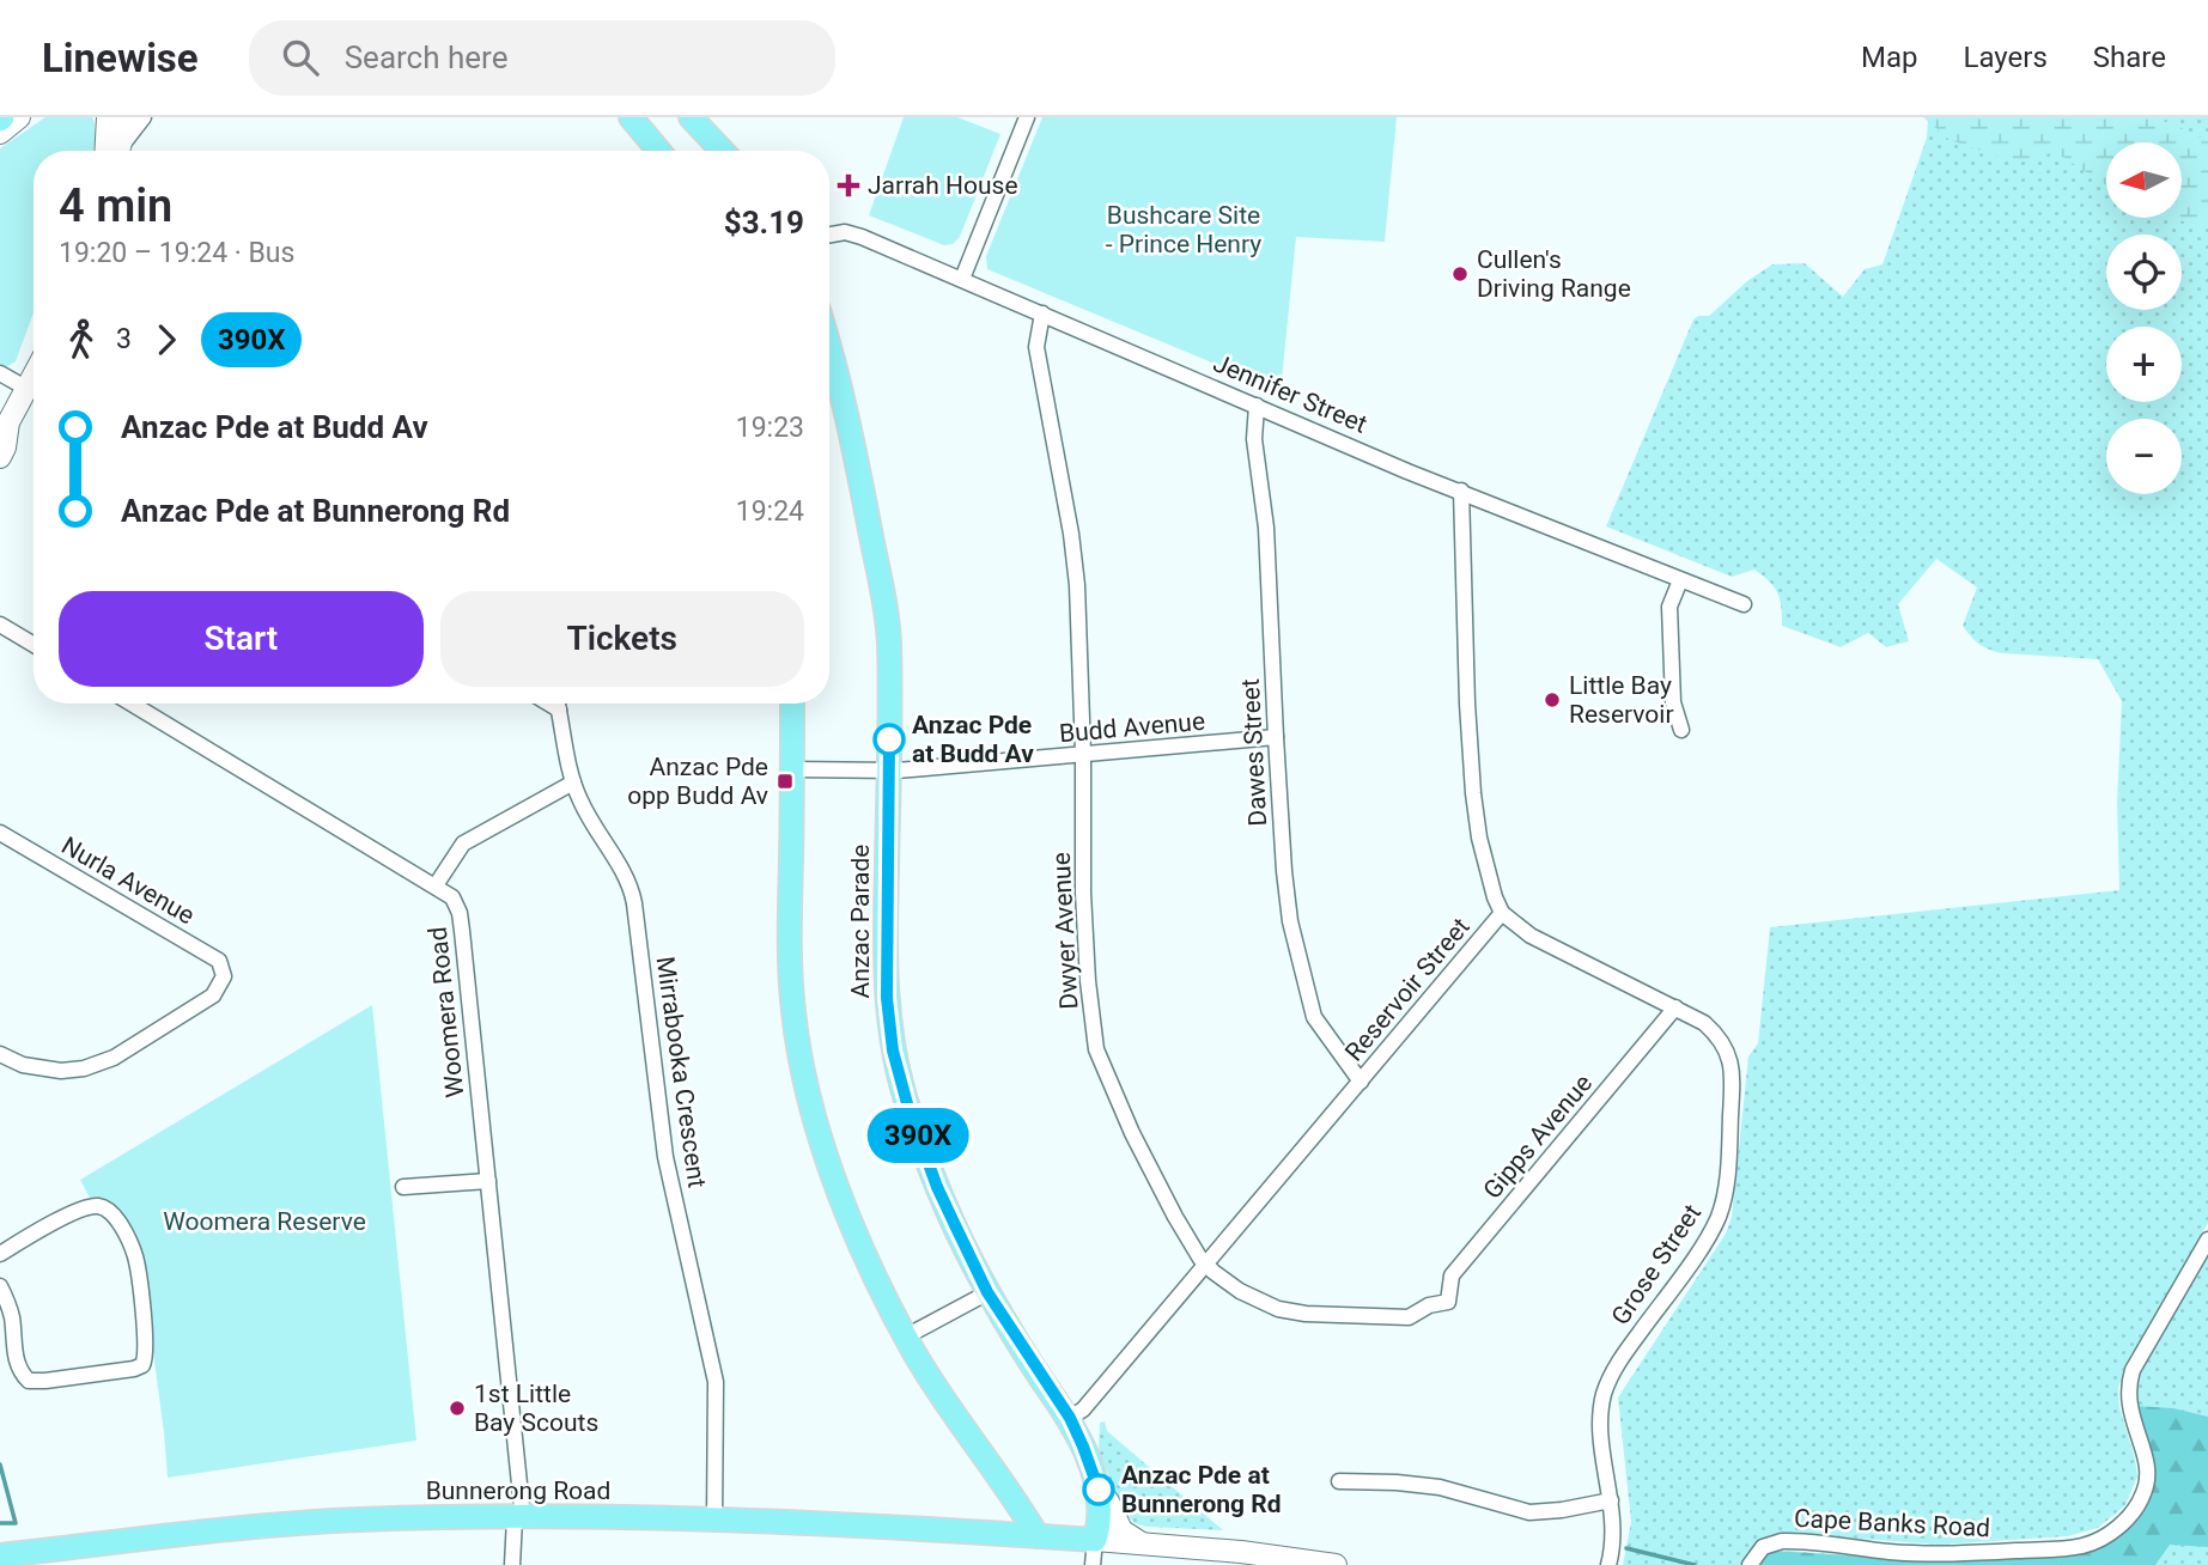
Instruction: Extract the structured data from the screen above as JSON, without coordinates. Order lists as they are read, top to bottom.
{
  "streets": {
    "main road": ["Anzac Parade", "Bunnerong Road"],
    "street": [
      "Jennifer Street",
      "Budd Avenue",
      "Dawes Street",
      "Nurla Avenue",
      "Dwyer Avenue",
      "Reservoir Street",
      "Woomera Road",
      "Mirrabooka Crescent",
      "Gipps Avenue",
      "Grose Street",
      "Cape Banks Road"
    ]
  },
  "crossings": [
    ["Jennifer Street", "Dawes Street"],
    ["Jennifer Street", "Dwyer Avenue"],
    ["Jennifer Street", "Reservoir Street"],
    ["Budd Avenue", "Dawes Street"],
    ["Budd Avenue", "Anzac Parade"],
    ["Budd Avenue", "Dwyer Avenue"],
    ["Dawes Street", "Reservoir Street"],
    ["Anzac Parade", "Reservoir Street"],
    ["Dwyer Avenue", "Reservoir Street"],
    ["Dwyer Avenue", "Gipps Avenue"],
    ["Reservoir Street", "Grose Street"],
    ["Woomera Road", "Bunnerong Road"],
    ["Mirrabooka Crescent", "Bunnerong Road"],
    ["Gipps Avenue", "Grose Street"]
  ],
  "parks": ["Bushcare Site - Prince Henry", "Woomera Reserve"],
  "places": {
    "health": ["Jarrah House"],
    "other": [
      "Cullen's Driving Range",
      "Little Bay Reservoir",
      "Anzac Pde at Budd Av",
      "1st Little Bay Scouts",
      "Anzac Pde at Bunnerong Rd"
    ],
    "transit": ["Anzac Pde opp Budd Av"]
  },
  "lines": ["bus line 390X"],
  "north": "left",
  "page": {
    "header": "Linewise",
    "search": "Search here",
    "nav": ["Map", "Layers", "Share"],
    "on_map": "390X",
    "map_buttons": ["+", "−"],
    "heading": ["4 min", "19:20 – 19:24 · Bus", "$3.19"],
    "legs": ["3", "390X"],
    "list": [
      {
        "name": "Anzac Pde at Budd Av",
        "value": "19:23"
      },
      {
        "name": "Anzac Pde at Bunnerong Rd",
        "value": "19:24"
      }
    ],
    "buttons": ["Start", "Tickets"]
  }
}
